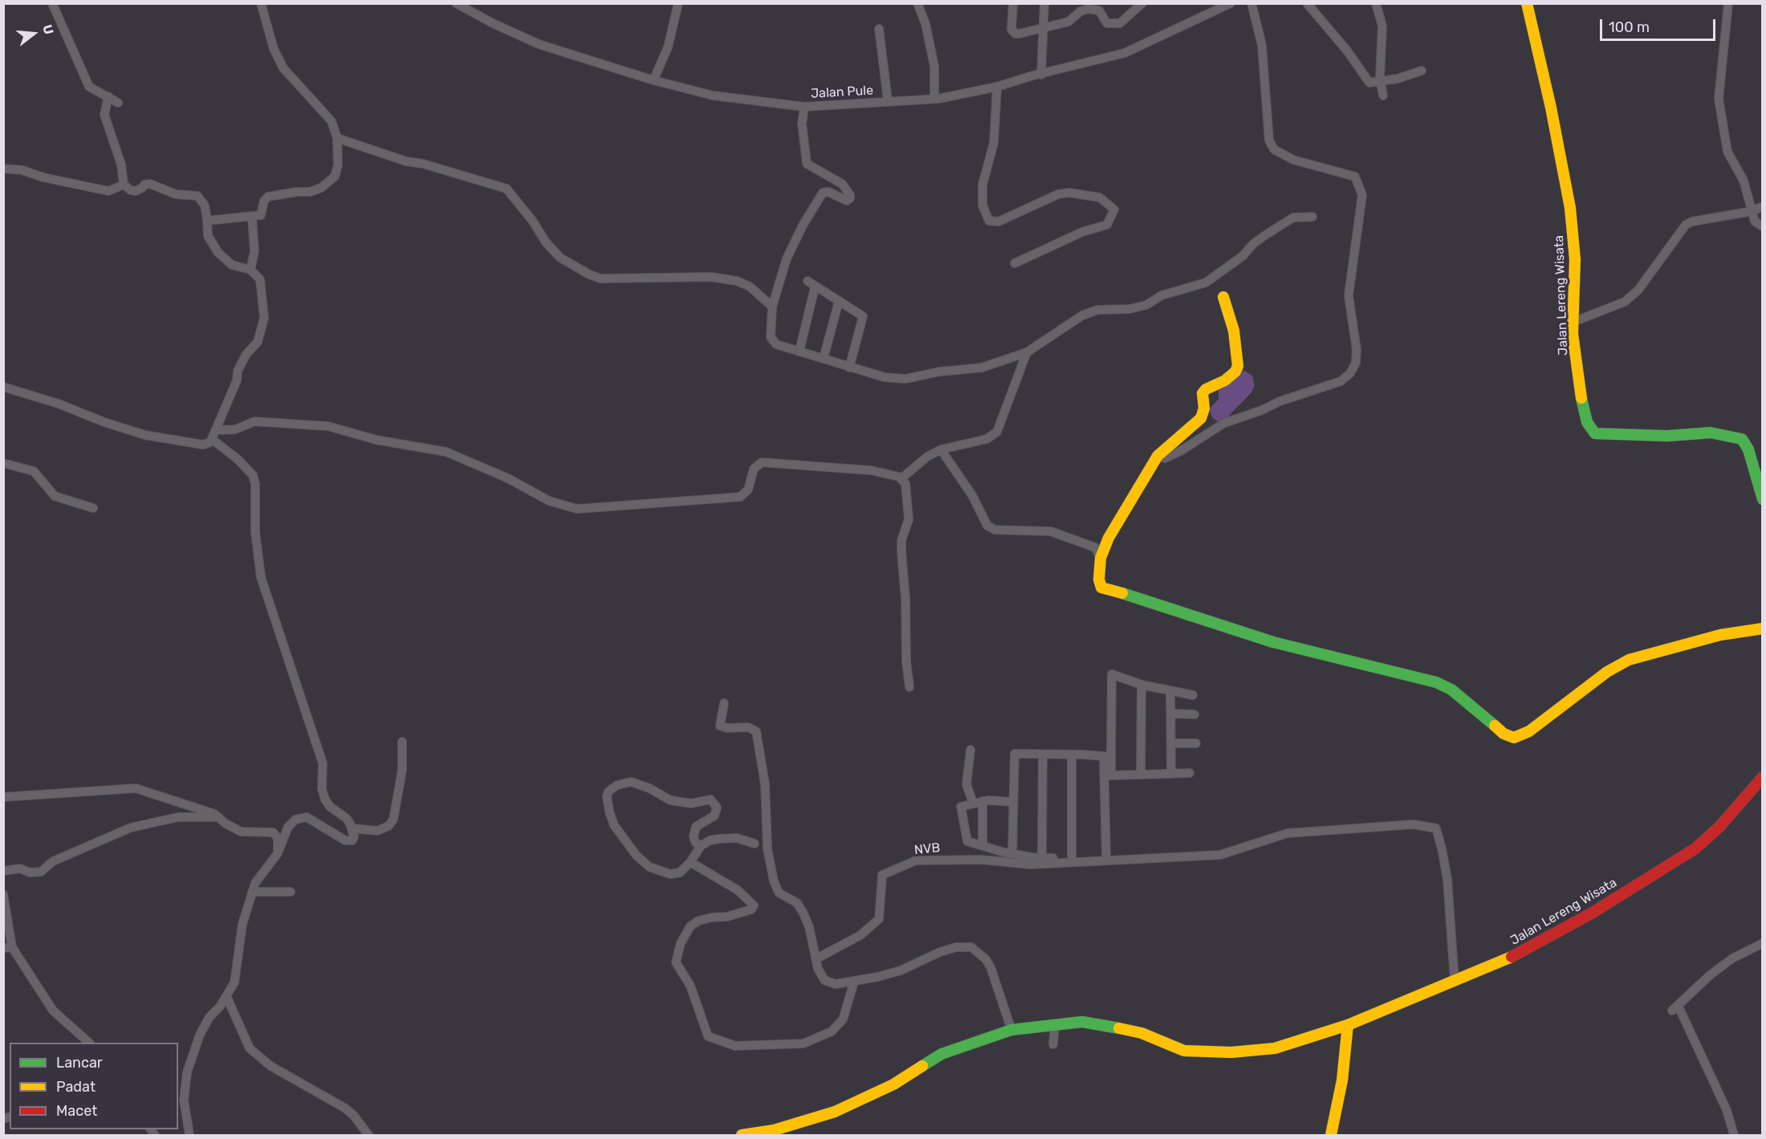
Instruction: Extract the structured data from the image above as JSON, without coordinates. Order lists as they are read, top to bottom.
{
  "streets": {
    "street": ["Jalan Pule", "Jalan Lereng Wisata", "NVB"]
  },
  "legend": ["Lancar", "Padat", "Macet"],
  "scale_bar": "100 m",
  "north": "right"
}
